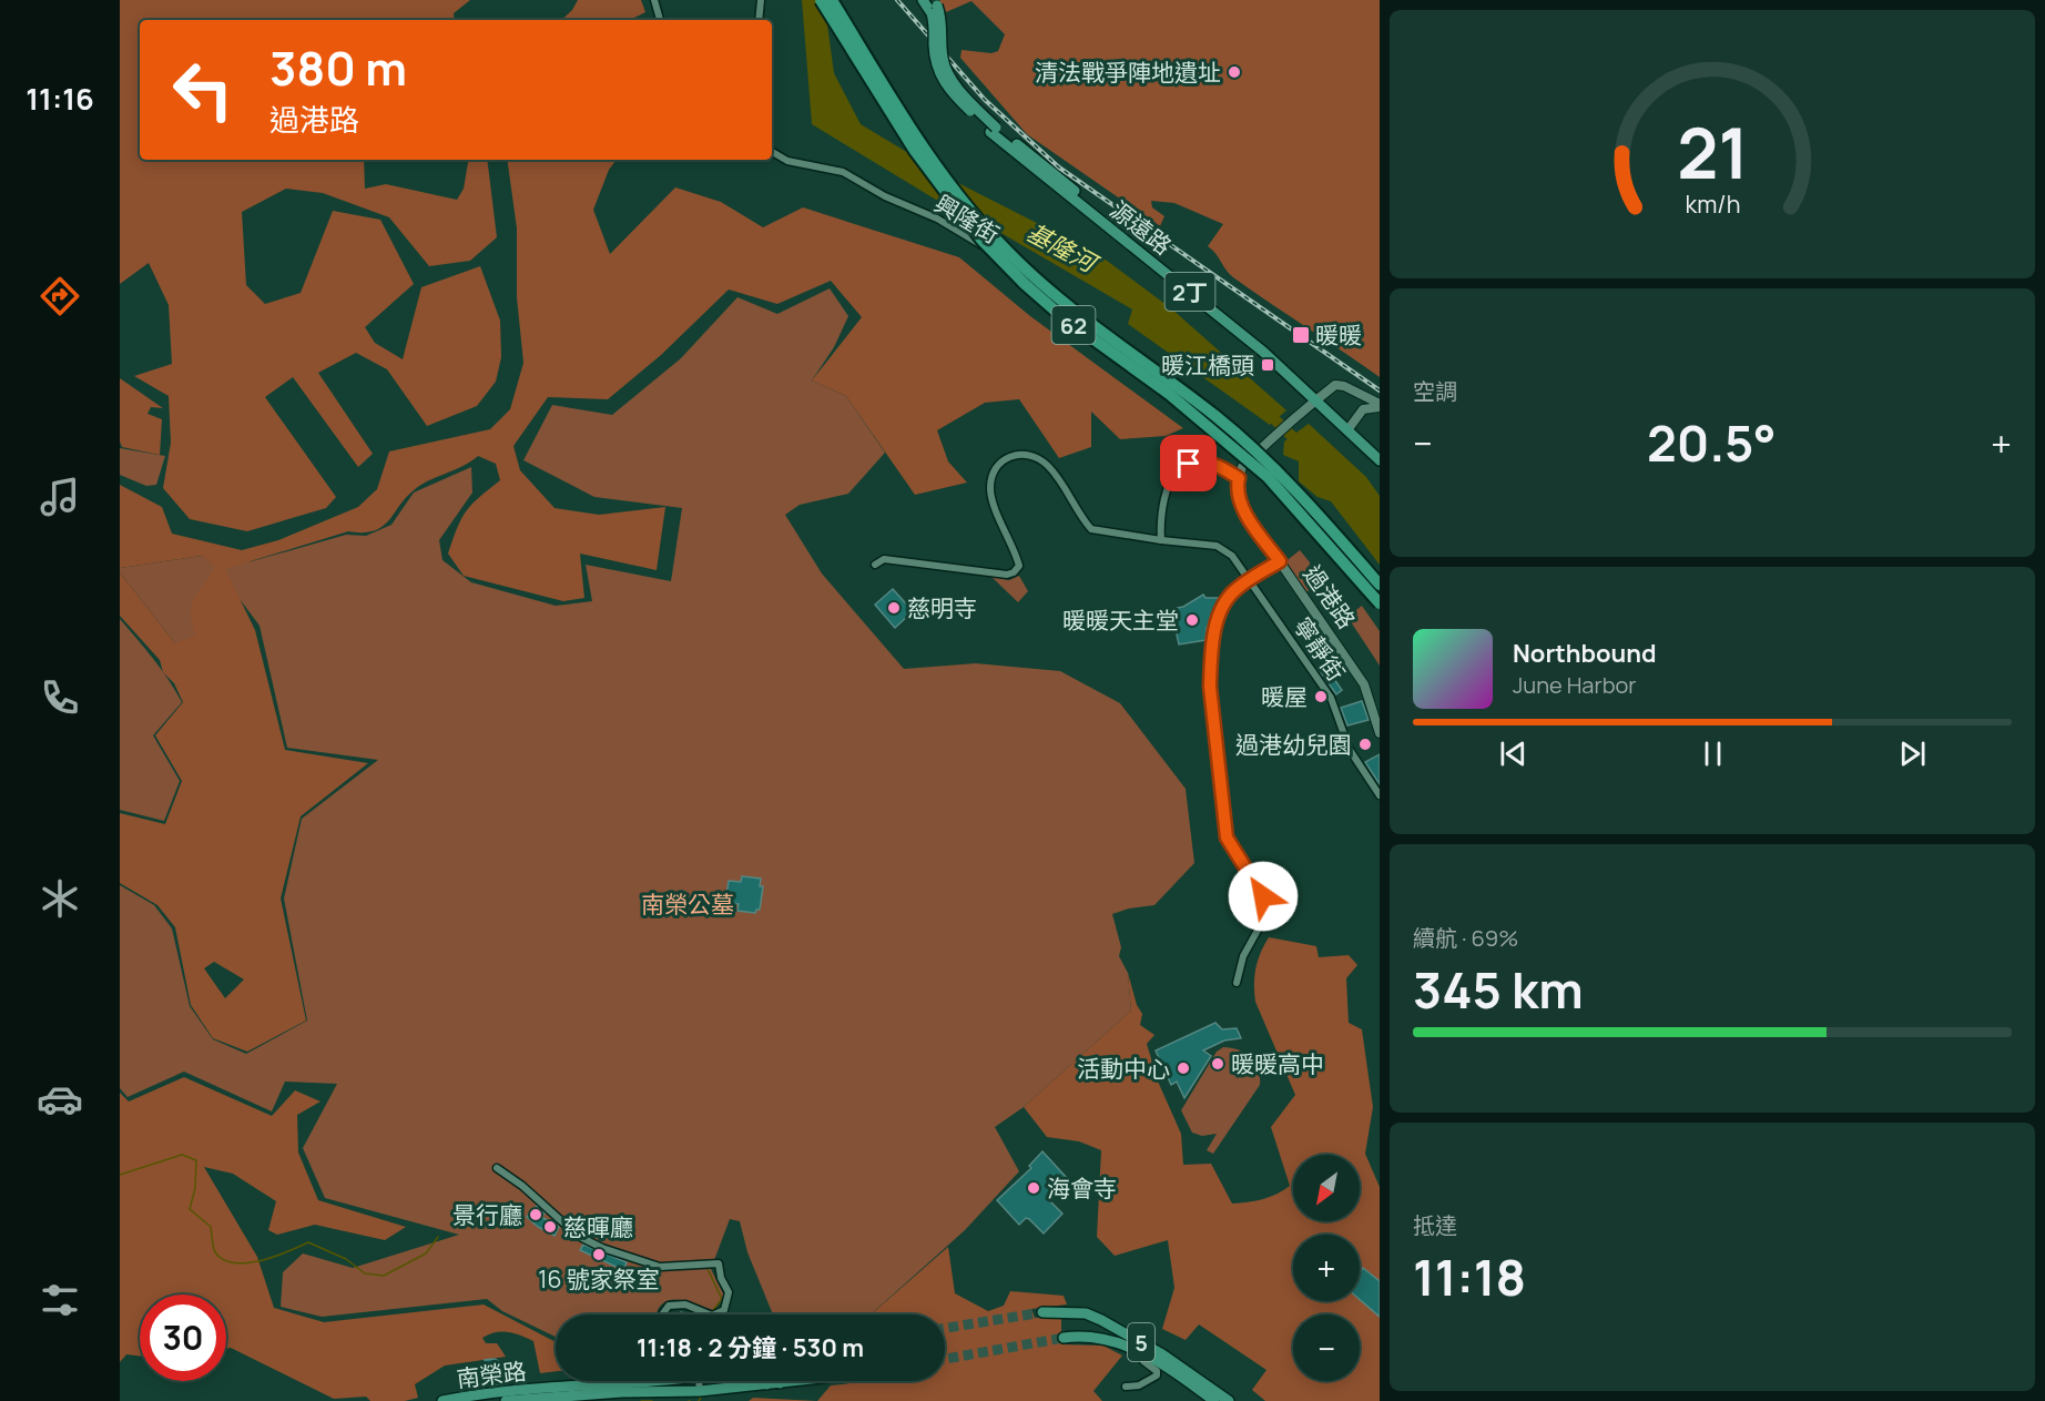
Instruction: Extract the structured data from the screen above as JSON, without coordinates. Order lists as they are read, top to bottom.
{
  "streets": {
    "highway": ["62"],
    "main road": [
      "源遠路",
      "2丁",
      "5",
      "南榮路"
    ],
    "street": ["興隆街", "過港路", "寧靜街"]
  },
  "water": ["基隆河"],
  "parks": ["南榮公墓"],
  "places": {
    "other": [
      "清法戰爭陣地遺址",
      "慈明寺",
      "暖暖天主堂",
      "暖屋",
      "過港幼兒園",
      "暖暖高中",
      "活動中心",
      "海會寺",
      "景行廳",
      "慈暉廳",
      "16 號家祭室"
    ],
    "transit": ["暖暖", "暖江橋頭"]
  },
  "north": "bottom left",
  "page": {
    "tabs": "11:16",
    "turn": ["380 m", "過港路"],
    "tile": [
      "空調",
      ["續航 · 69%", "345 km"],
      ["抵達", "11:18"]
    ],
    "heat": ["−", "20.5°", "+"],
    "song": ["Northbound", "June Harbor"],
    "map_buttons": ["+", "−"],
    "limit": "30",
    "trip": "11:18 · 2 分鐘 · 530 m",
    "gauge": ["21", "km/h"]
  }
}
